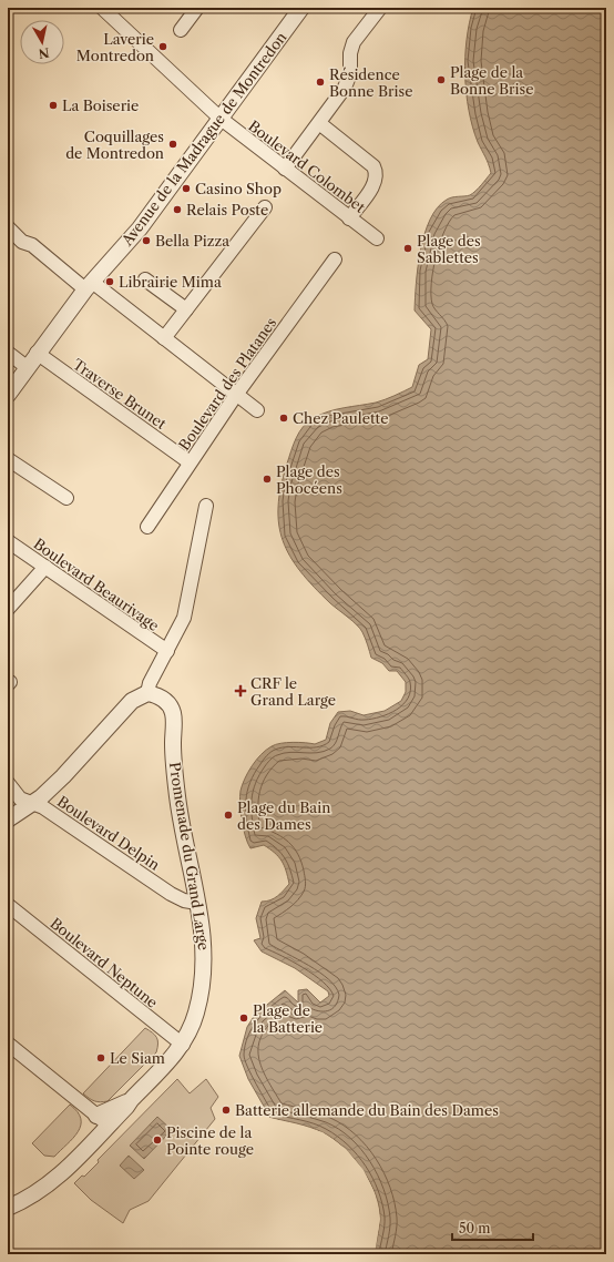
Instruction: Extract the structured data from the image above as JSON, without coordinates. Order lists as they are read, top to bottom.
{
  "streets": {
    "street": [
      "Avenue de la Madrague de Montredon",
      "Boulevard Colombet",
      "Boulevard des Platanes",
      "Traverse Brunet",
      "Boulevard Beaurivage",
      "Boulevard Delpin",
      "Promenade du Grand Large",
      "Boulevard Neptune"
    ]
  },
  "crossings": [
    ["Avenue de la Madrague de Montredon", "Boulevard Colombet"],
    ["Avenue de la Madrague de Montredon", "Traverse Brunet"],
    ["Boulevard Delpin", "Promenade du Grand Large"],
    ["Promenade du Grand Large", "Boulevard Neptune"]
  ],
  "places": {
    "other": [
      "Laverie Montredon",
      "Plage de la Bonne Brise",
      "Résidence Bonne Brise",
      "La Boiserie",
      "Coquillages de Montredon",
      "Casino Shop",
      "Relais Poste",
      "Bella Pizza",
      "Plage des Sablettes",
      "Librairie Mima",
      "Chez Paulette",
      "Plage des Phocéens",
      "Plage du Bain des Dames",
      "Plage de la Batterie",
      "Le Siam",
      "Batterie allemande du Bain des Dames",
      "Piscine de la Pointe rouge"
    ],
    "health": ["CRF le Grand Large"]
  },
  "scale_bar": "50 m",
  "north": "bottom"
}
